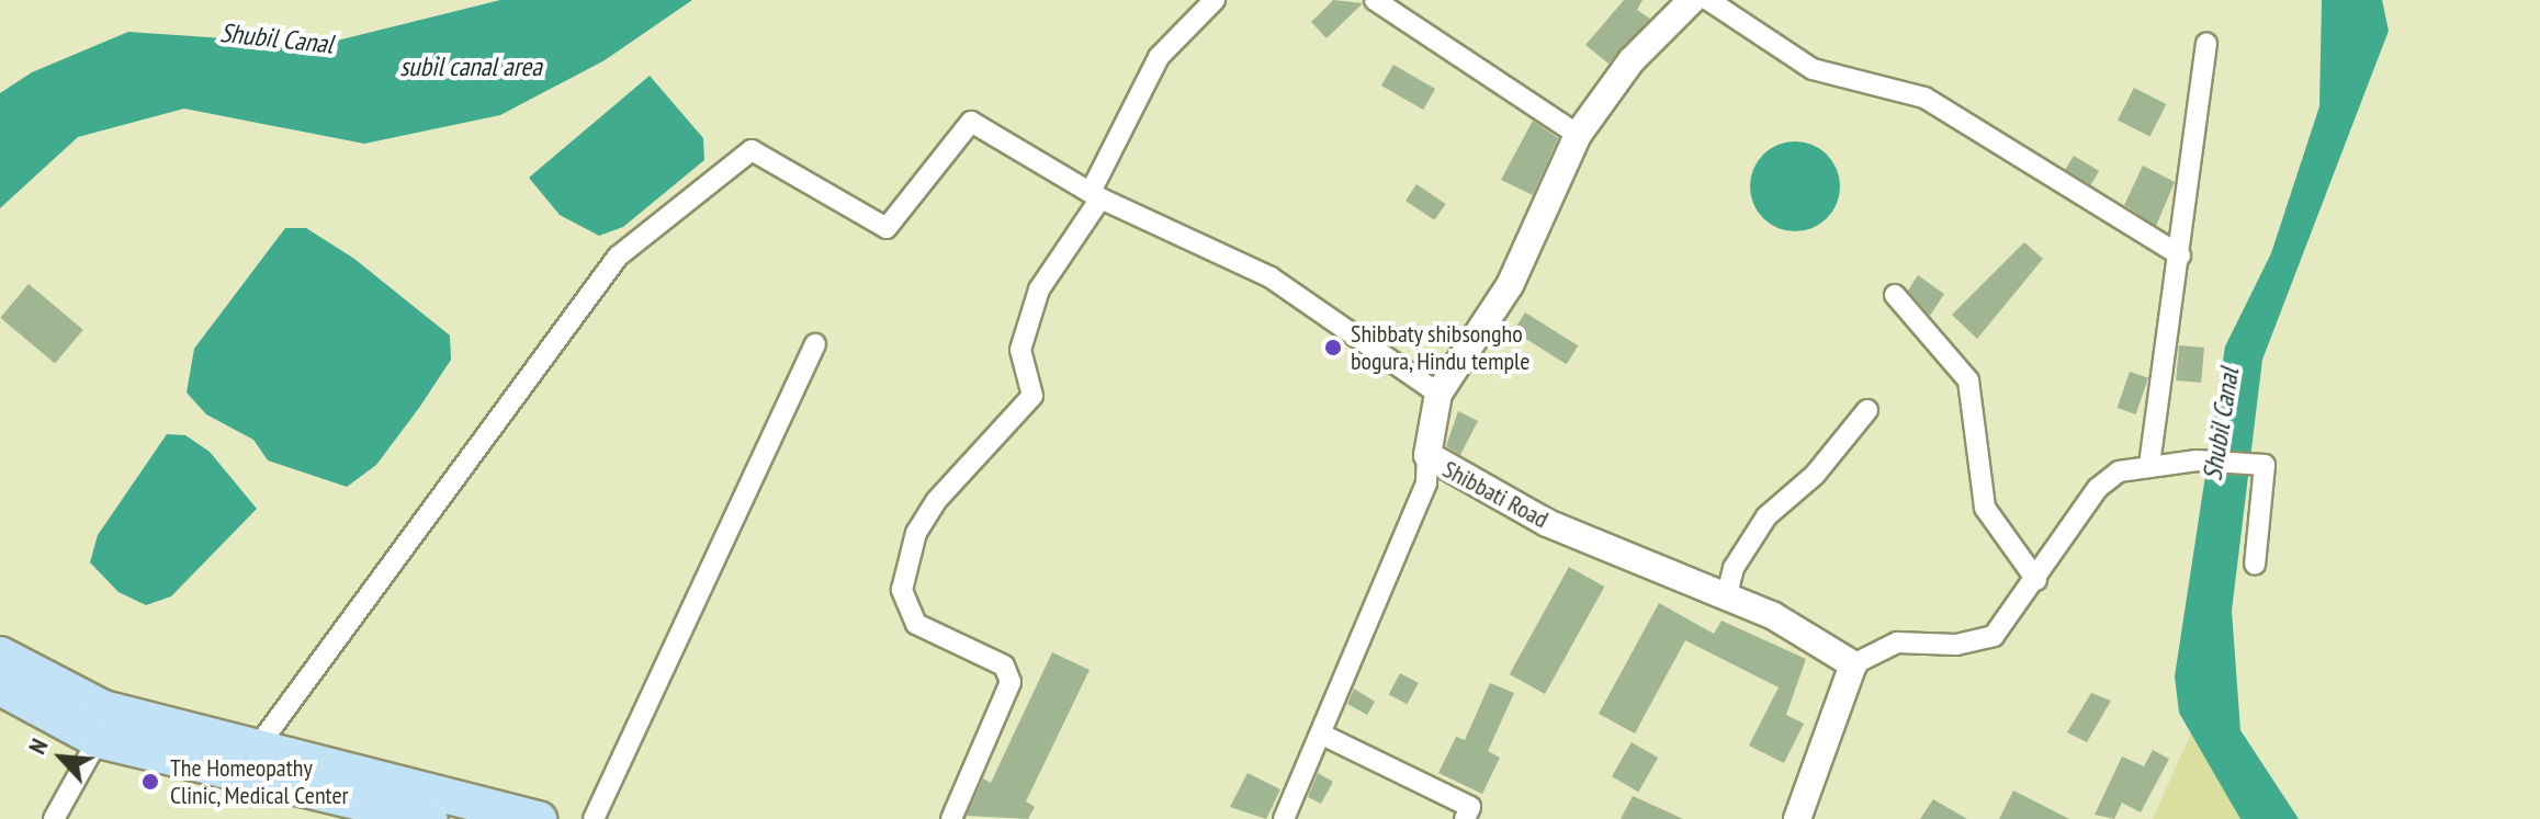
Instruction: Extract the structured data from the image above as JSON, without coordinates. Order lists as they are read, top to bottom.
{
  "streets": {
    "street": ["Shibbati Road"]
  },
  "water": ["Shubil Canal", "subil canal area"],
  "places": ["Shibbaty shibsongho bogura, Hindu temple", "The Homeopathy Clinic, Medical Center"],
  "north": "top left"
}
